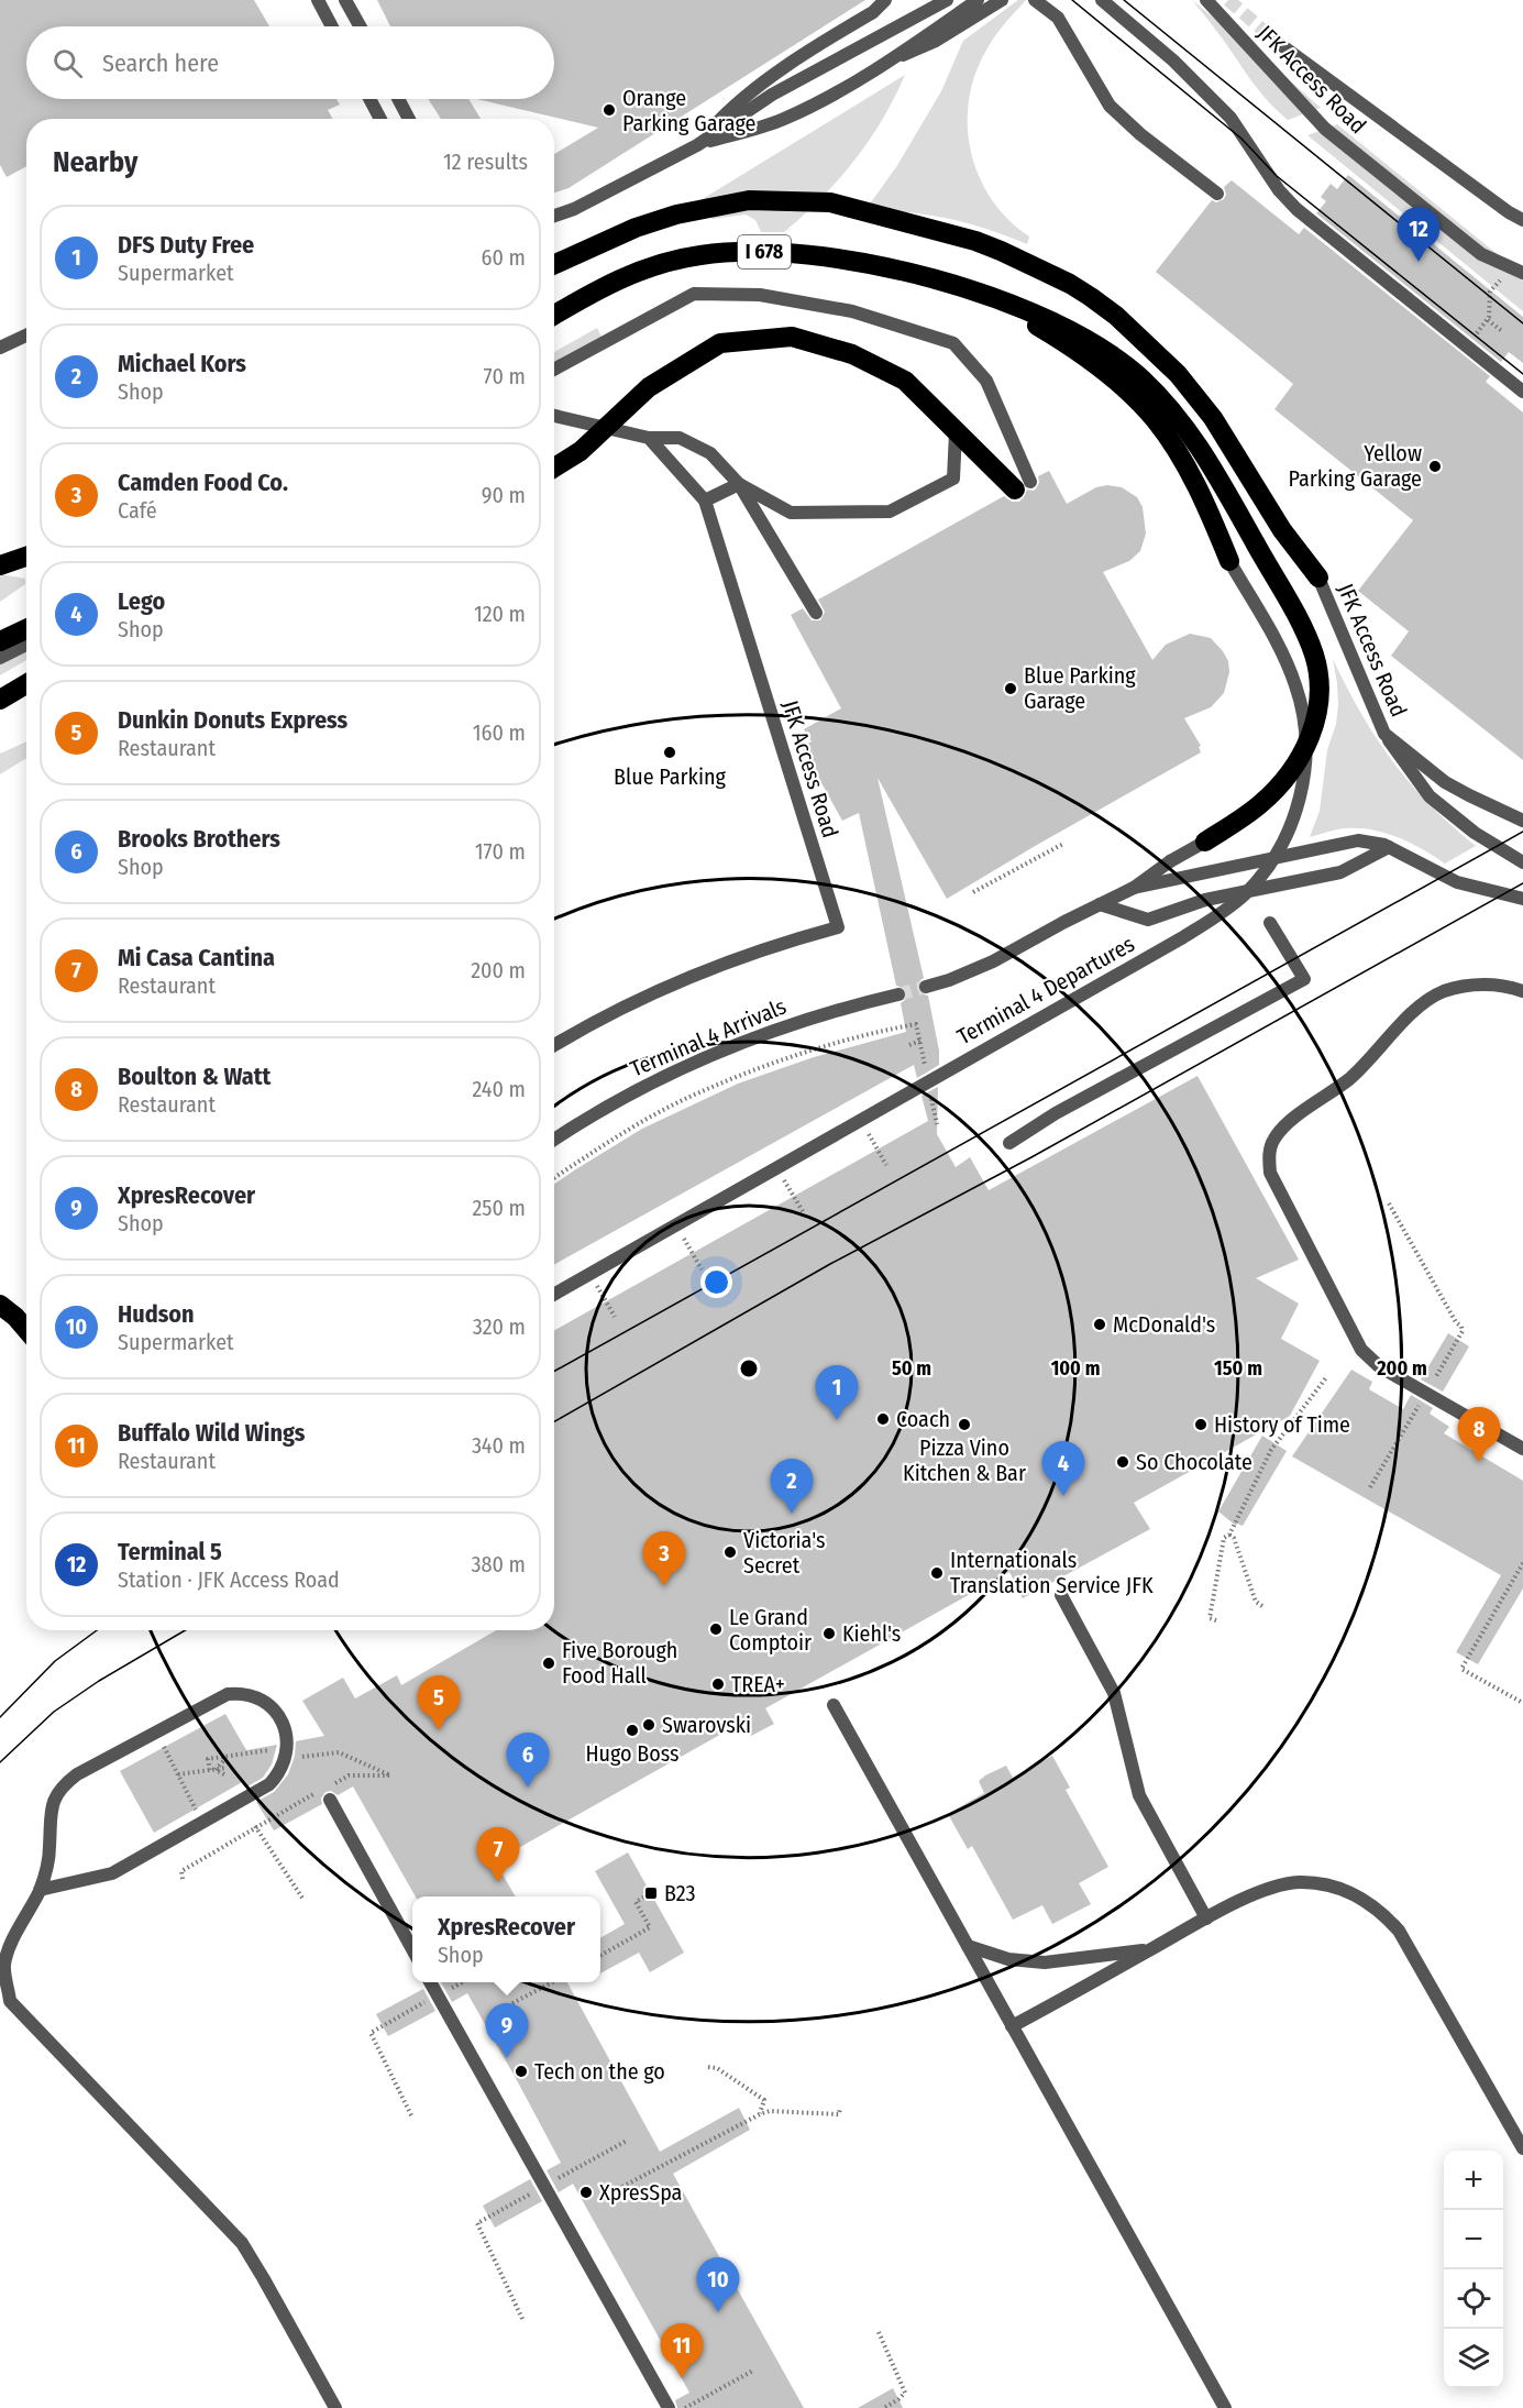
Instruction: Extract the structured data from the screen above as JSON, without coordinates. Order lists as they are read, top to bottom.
{
  "streets": {
    "highway": ["I 678"],
    "street": ["JFK Access Road", "Terminal 4 Departures", "Terminal 4 Arrivals"]
  },
  "places": {
    "other": [
      "Orange Parking Garage",
      "Yellow Parking Garage",
      "Blue Parking Garage",
      "Blue Parking",
      "McDonald's",
      "Coach",
      "Pizza Vino Kitchen & Bar",
      "History of Time",
      "So Chocolate",
      "Victoria's Secret",
      "Internationals Translation Service JFK",
      "Le Grand Comptoir",
      "Kiehl's",
      "Five Borough Food Hall",
      "TREA+",
      "Swarovski",
      "Hugo Boss",
      "Tech on the go",
      "XpresSpa"
    ],
    "transit": ["B23"]
  },
  "page": {
    "search": "Search here",
    "heading": ["Nearby", "12 results"],
    "list": [
      {
        "mark": "1",
        "name": "DFS Duty Free",
        "note": "Supermarket",
        "value": "60 m"
      },
      {
        "mark": "2",
        "name": "Michael Kors",
        "note": "Shop",
        "value": "70 m"
      },
      {
        "mark": "3",
        "name": "Camden Food Co.",
        "note": "Café",
        "value": "90 m"
      },
      {
        "mark": "4",
        "name": "Lego",
        "note": "Shop",
        "value": "120 m"
      },
      {
        "mark": "5",
        "name": "Dunkin Donuts Express",
        "note": "Restaurant",
        "value": "160 m"
      },
      {
        "mark": "6",
        "name": "Brooks Brothers",
        "note": "Shop",
        "value": "170 m"
      },
      {
        "mark": "7",
        "name": "Mi Casa Cantina",
        "note": "Restaurant",
        "value": "200 m"
      },
      {
        "mark": "8",
        "name": "Boulton & Watt",
        "note": "Restaurant",
        "value": "240 m"
      },
      {
        "mark": "9",
        "name": "XpresRecover",
        "note": "Shop",
        "value": "250 m"
      },
      {
        "mark": "10",
        "name": "Hudson",
        "note": "Supermarket",
        "value": "320 m"
      },
      {
        "mark": "11",
        "name": "Buffalo Wild Wings",
        "note": "Restaurant",
        "value": "340 m"
      },
      {
        "mark": "12",
        "name": "Terminal 5",
        "note": "Station · JFK Access Road",
        "value": "380 m"
      }
    ],
    "pins": [
      "12",
      "1",
      "8",
      "4",
      "2",
      "3",
      "5",
      "6",
      "7",
      "9",
      "10",
      "11"
    ],
    "popup": ["XpresRecover", "Shop"],
    "map_buttons": ["+", "−"]
  },
  "rings": [
    "50 m",
    "100 m",
    "150 m",
    "200 m"
  ]
}
